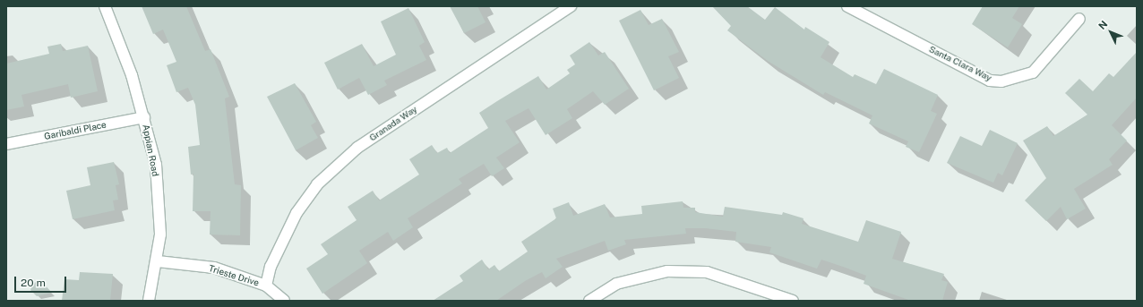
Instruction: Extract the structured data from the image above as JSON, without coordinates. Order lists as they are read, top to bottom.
{
  "streets": {
    "street": [
      "Santa Clara Way",
      "Granada Way",
      "Garibaldi Place",
      "Appian Road",
      "Trieste Drive"
    ]
  },
  "crossings": [
    ["Granada Way", "Trieste Drive"],
    ["Garibaldi Place", "Appian Road"],
    ["Appian Road", "Trieste Drive"]
  ],
  "scale_bar": "20 m",
  "north": "top left"
}
